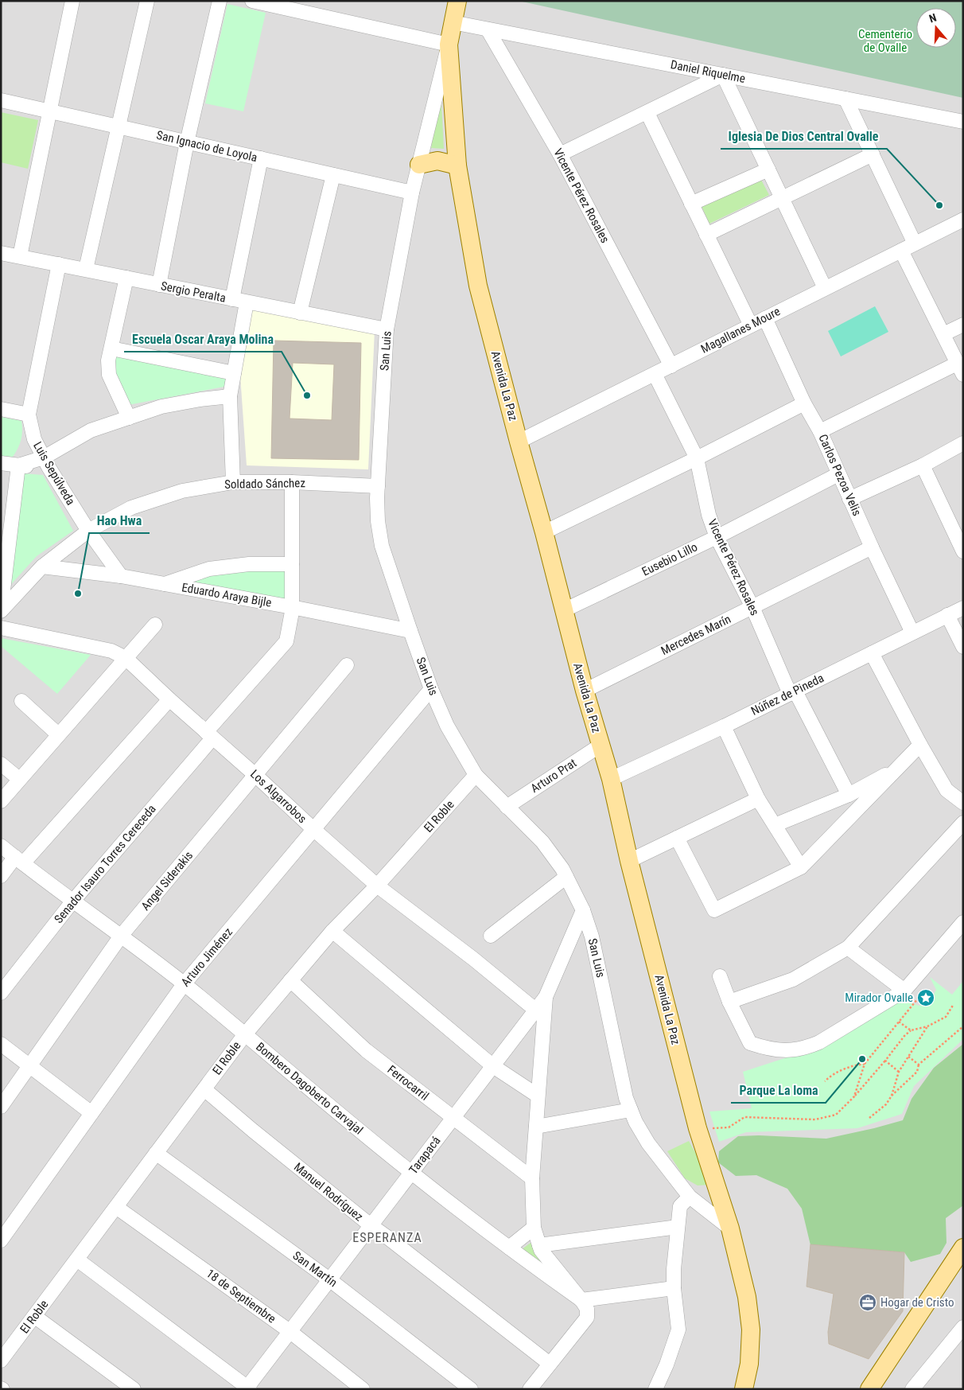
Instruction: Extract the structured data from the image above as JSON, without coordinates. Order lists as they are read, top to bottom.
{
  "streets": {
    "main road": ["Avenida La Paz"],
    "street": [
      "Daniel Riquelme",
      "San Ignacio de Loyola",
      "Vicente Pérez Rosales",
      "Sergio Peralta",
      "Magallanes Moure",
      "San Luis",
      "Luis Sepúlveda",
      "Carlos Pezoa Velis",
      "Soldado Sánchez",
      "Eusebio Lillo",
      "Eduardo Araya Bijle",
      "Mercedes Marín",
      "Núñez de Pineda",
      "Arturo Prat",
      "Los Algarrobos",
      "El Roble",
      "Senador Isauro Torres Cereceda",
      "Angel Siderakis",
      "Arturo Jiménez",
      "Ferrocarril",
      "Bombero Dagoberto Carvajal",
      "Tarapacá",
      "Manuel Rodríguez",
      "San Martín",
      "18 de Septiembre"
    ]
  },
  "crossings": [
    ["Daniel Riquelme", "Vicente Pérez Rosales"],
    ["Daniel Riquelme", "Avenida La Paz"],
    ["San Ignacio de Loyola", "San Luis"],
    ["Vicente Pérez Rosales", "Magallanes Moure"],
    ["Vicente Pérez Rosales", "Eusebio Lillo"],
    ["Vicente Pérez Rosales", "Mercedes Marín"],
    ["Vicente Pérez Rosales", "Núñez de Pineda"],
    ["Sergio Peralta", "San Luis"],
    ["Sergio Peralta", "Luis Sepúlveda"],
    ["Magallanes Moure", "Avenida La Paz"],
    ["Magallanes Moure", "Carlos Pezoa Velis"],
    ["San Luis", "Avenida La Paz"],
    ["San Luis", "Soldado Sánchez"],
    ["San Luis", "Eduardo Araya Bijle"],
    ["San Luis", "Arturo Prat"],
    ["San Luis", "El Roble"],
    ["San Luis", "Arturo Jiménez"],
    ["San Luis", "Tarapacá"],
    ["Avenida La Paz", "Eusebio Lillo"],
    ["Avenida La Paz", "Mercedes Marín"],
    ["Avenida La Paz", "Núñez de Pineda"],
    ["Avenida La Paz", "Arturo Prat"],
    ["Luis Sepúlveda", "Soldado Sánchez"],
    ["Luis Sepúlveda", "Eduardo Araya Bijle"],
    ["Carlos Pezoa Velis", "Eusebio Lillo"],
    ["Carlos Pezoa Velis", "Mercedes Marín"],
    ["Carlos Pezoa Velis", "Núñez de Pineda"],
    ["Soldado Sánchez", "Eduardo Araya Bijle"],
    ["Soldado Sánchez", "Senador Isauro Torres Cereceda"],
    ["Eduardo Araya Bijle", "Senador Isauro Torres Cereceda"],
    ["Los Algarrobos", "El Roble"],
    ["Los Algarrobos", "Senador Isauro Torres Cereceda"],
    ["Los Algarrobos", "Angel Siderakis"],
    ["Los Algarrobos", "Arturo Jiménez"],
    ["Los Algarrobos", "Tarapacá"],
    ["El Roble", "Ferrocarril"],
    ["El Roble", "Bombero Dagoberto Carvajal"],
    ["El Roble", "Manuel Rodríguez"],
    ["El Roble", "San Martín"],
    ["El Roble", "18 de Septiembre"],
    ["Senador Isauro Torres Cereceda", "Bombero Dagoberto Carvajal"],
    ["Angel Siderakis", "Bombero Dagoberto Carvajal"],
    ["Arturo Jiménez", "Bombero Dagoberto Carvajal"],
    ["Ferrocarril", "Tarapacá"],
    ["Bombero Dagoberto Carvajal", "Tarapacá"],
    ["Tarapacá", "Manuel Rodríguez"],
    ["Tarapacá", "San Martín"],
    ["Tarapacá", "18 de Septiembre"]
  ],
  "districts": ["ESPERANZA"],
  "parks": ["Cementerio de Ovalle"],
  "places": {
    "other": [
      "Iglesia De Dios Central Ovalle",
      "Escuela Oscar Araya Molina",
      "Hao Hwa",
      "Parque La loma"
    ],
    "place": ["Mirador Ovalle"],
    "office": ["Hogar de Cristo"]
  },
  "north": "top"
}
